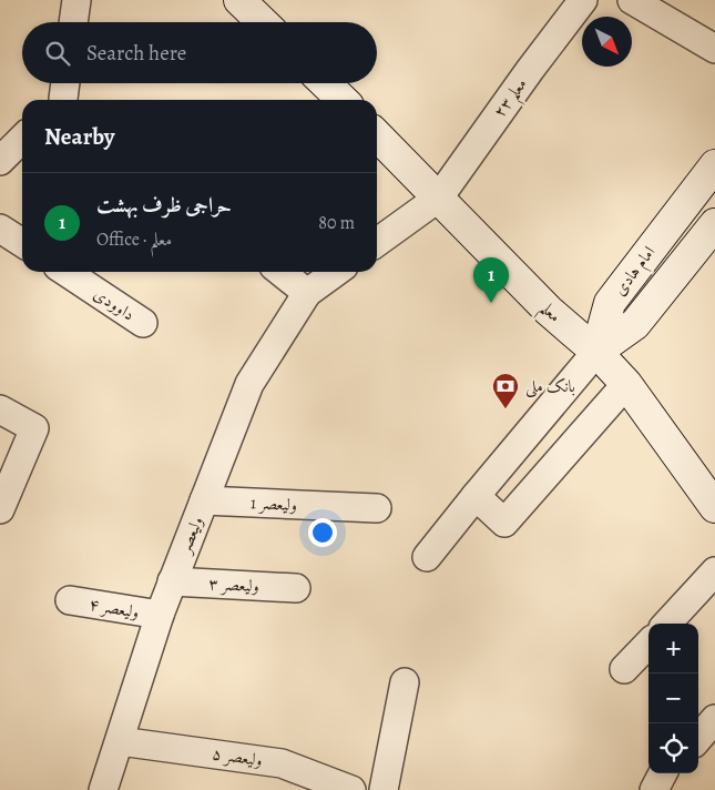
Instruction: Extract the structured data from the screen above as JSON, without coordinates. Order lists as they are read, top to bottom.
{
  "streets": {
    "main road": ["امام هادی", "معلم"],
    "street": [
      "معلم ۲۳",
      "داوودی",
      "ولیعصر 1",
      "ولیعصر",
      "ولیعصر ۳",
      "ولیعصر ۴",
      "ولیعصر ۵"
    ]
  },
  "crossings": [
    ["معلم ۲۳", "معلم"],
    ["امام هادی", "معلم"],
    ["ولیعصر 1", "ولیعصر"],
    ["ولیعصر", "ولیعصر ۳"],
    ["ولیعصر", "ولیعصر ۴"],
    ["ولیعصر", "ولیعصر ۵"]
  ],
  "places": {
    "bank": ["بانک ملی"]
  },
  "north": "bottom right",
  "page": {
    "search": "Search here",
    "heading": "Nearby",
    "list": [
      {
        "mark": "1",
        "name": "حراجی ظرف بهشت",
        "note": "Office · معلم",
        "value": "80 m"
      }
    ],
    "pins": "1",
    "map_buttons": ["+", "−"]
  }
}
